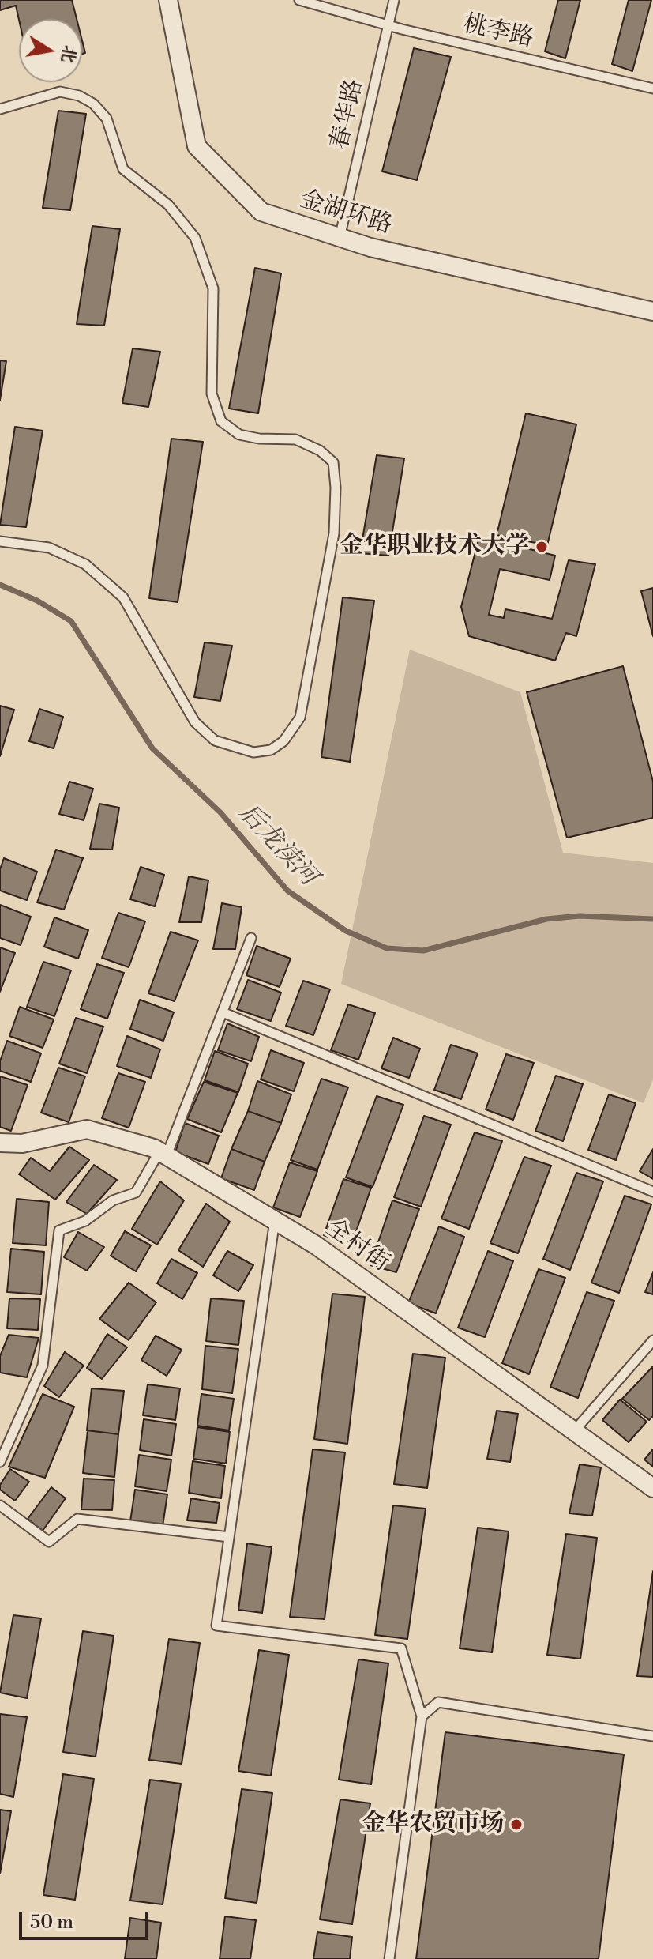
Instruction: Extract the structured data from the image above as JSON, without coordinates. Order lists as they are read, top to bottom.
{
  "streets": {
    "street": ["金湖环路", "全村街"],
    "lane": ["桃李路", "春华路"]
  },
  "crossings": [
    ["桃李路", "春华路"],
    ["春华路", "金湖环路"]
  ],
  "water": ["后龙渎河"],
  "places": ["金华职业技术大学", "金华农贸市场"],
  "scale_bar": "50 m",
  "north": "right"
}
